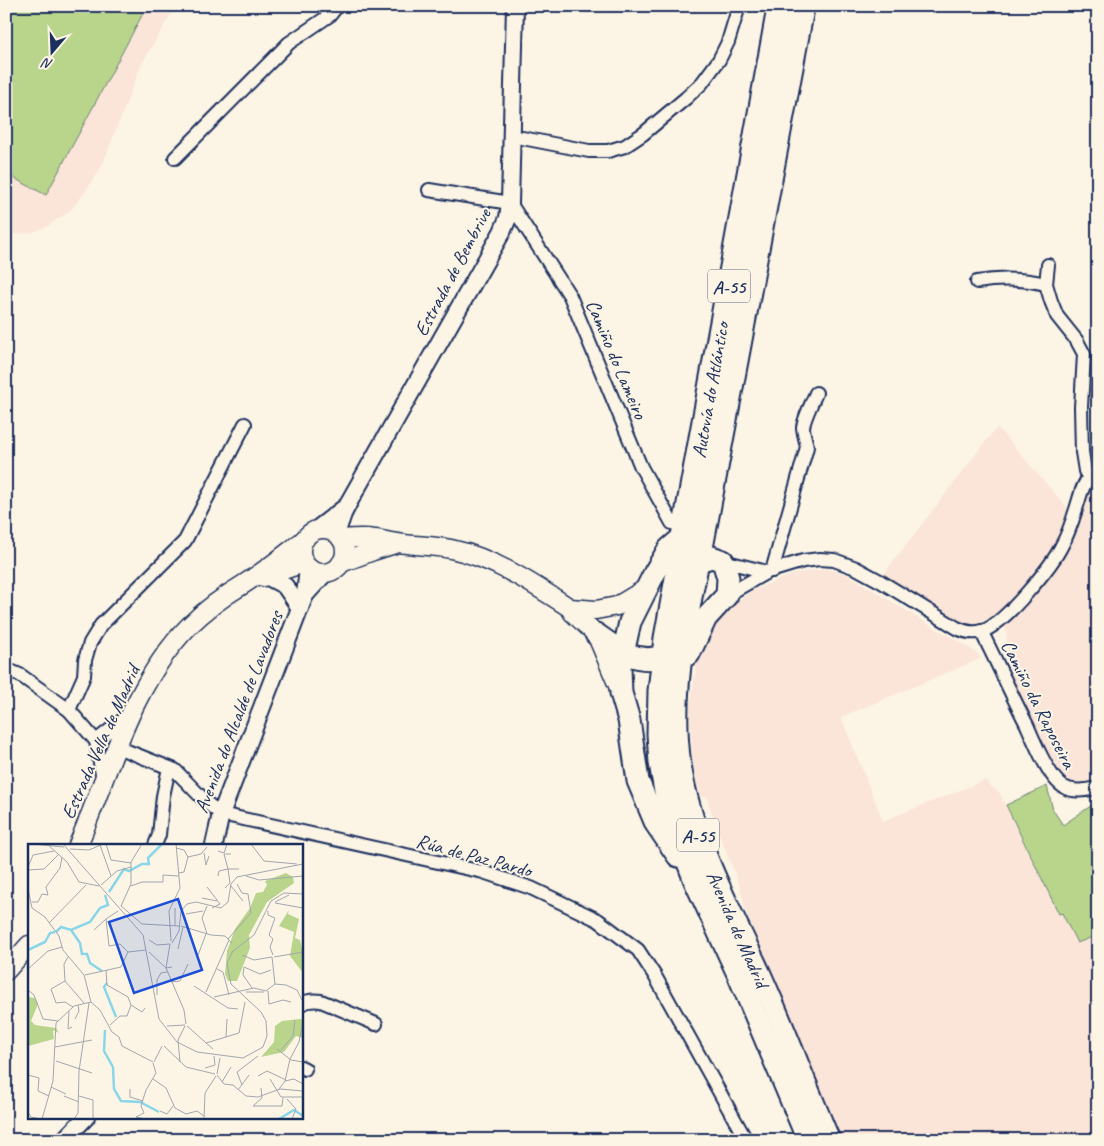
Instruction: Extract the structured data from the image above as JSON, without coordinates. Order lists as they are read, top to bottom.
{
  "streets": {
    "highway": ["A-55", "Autovía do Atlántico", "Avenida de Madrid"],
    "main road": ["Estrada Vella de Madrid"],
    "street": [
      "Estrada de Bembrive",
      "Camiño do Lameiro",
      "Camiño da Raposeira",
      "Avenida do Alcalde de Lavadores",
      "Rúa de Paz Pardo"
    ]
  },
  "crossings": [
    ["Estrada de Bembrive", "Camiño do Lameiro"],
    ["Camiño do Lameiro", "Autovía do Atlántico"],
    ["Autovía do Atlántico", "Avenida de Madrid"],
    ["Avenida do Alcalde de Lavadores", "Estrada Vella de Madrid"],
    ["Avenida do Alcalde de Lavadores", "Rúa de Paz Pardo"]
  ],
  "north": "bottom"
}
